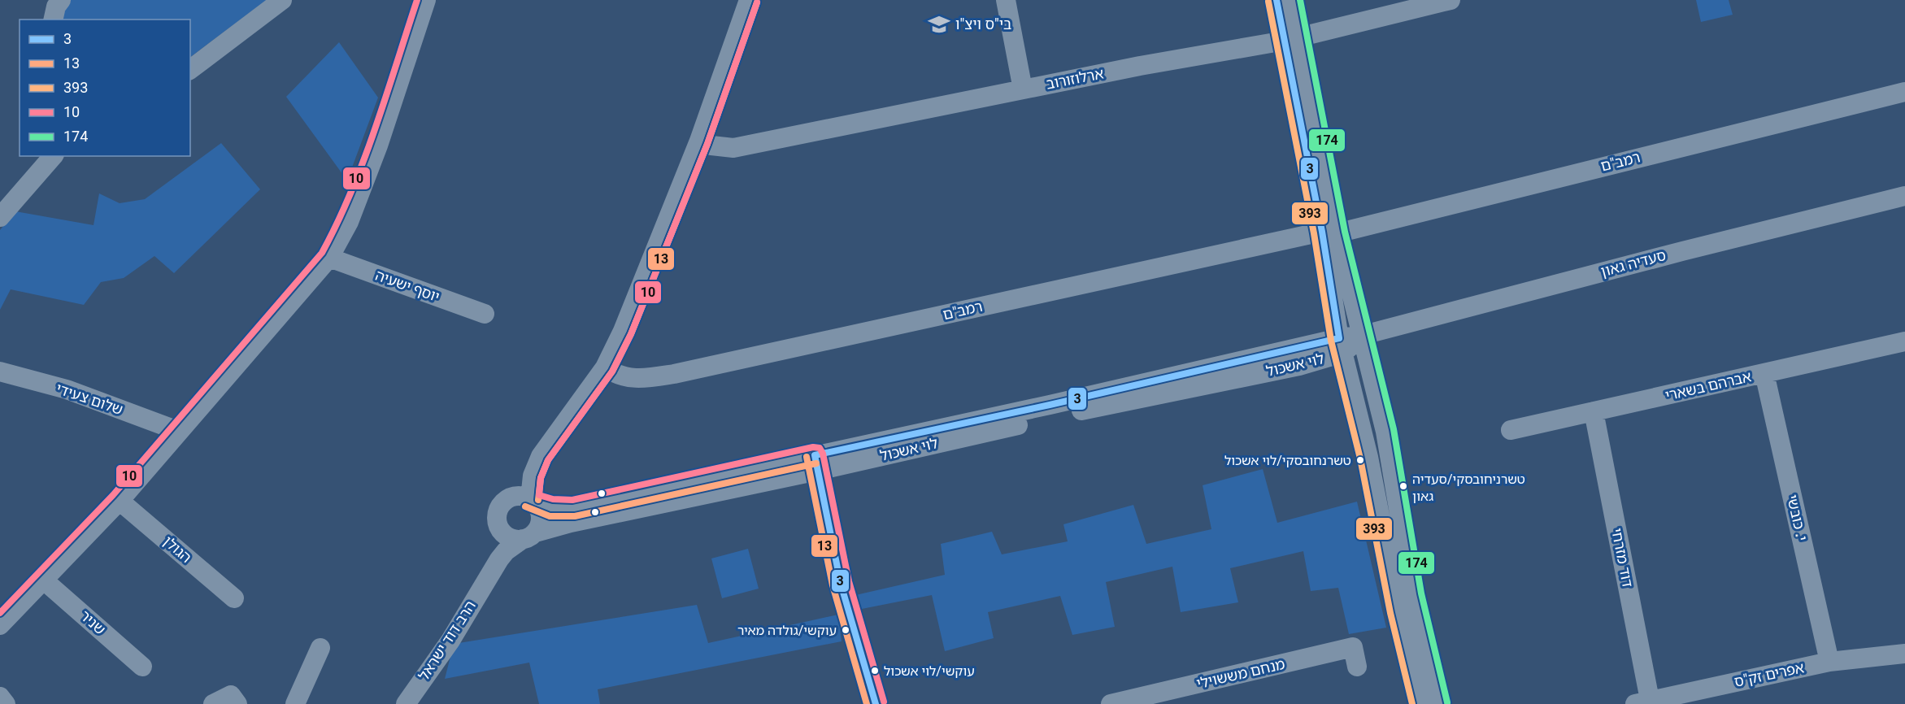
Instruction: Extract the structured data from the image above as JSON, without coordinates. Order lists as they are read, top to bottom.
{
  "streets": {
    "street": [
      "ארלוזורוב",
      "רמב\"ם",
      "סעדיה גאון",
      "יוסף ישעיה",
      "לוי אשכול",
      "אברהם בשארי",
      "שלום צעידי",
      "י. כובשי",
      "הגולן",
      "דוד מזרחי",
      "שניר",
      "הרב דוד ישראל",
      "מנחם מששוילי",
      "אפרים זק\"ס"
    ]
  },
  "crossings": [
    ["סעדיה גאון", "לוי אשכול"],
    ["לוי אשכול", "הרב דוד ישראל"],
    ["אברהם בשארי", "י. כובשי"],
    ["אברהם בשארי", "דוד מזרחי"],
    ["י. כובשי", "אפרים זק\"ס"],
    ["דוד מזרחי", "אפרים זק\"ס"]
  ],
  "places": {
    "school or university": ["בי\"ס ויצ\"ו"],
    "other": [
      "טשרנחובסקי/לוי אשכול",
      "טשרניחובסקי/סעדיה גאון",
      "עוקשי/גולדה מאיר",
      "עוקשי/לוי אשכול"
    ]
  },
  "lines": [
    "transit line 3",
    "transit line 10",
    "transit line 174",
    "transit line 393",
    "transit line 13"
  ],
  "legend": [
    "3",
    "13",
    "393",
    "10",
    "174"
  ]
}
